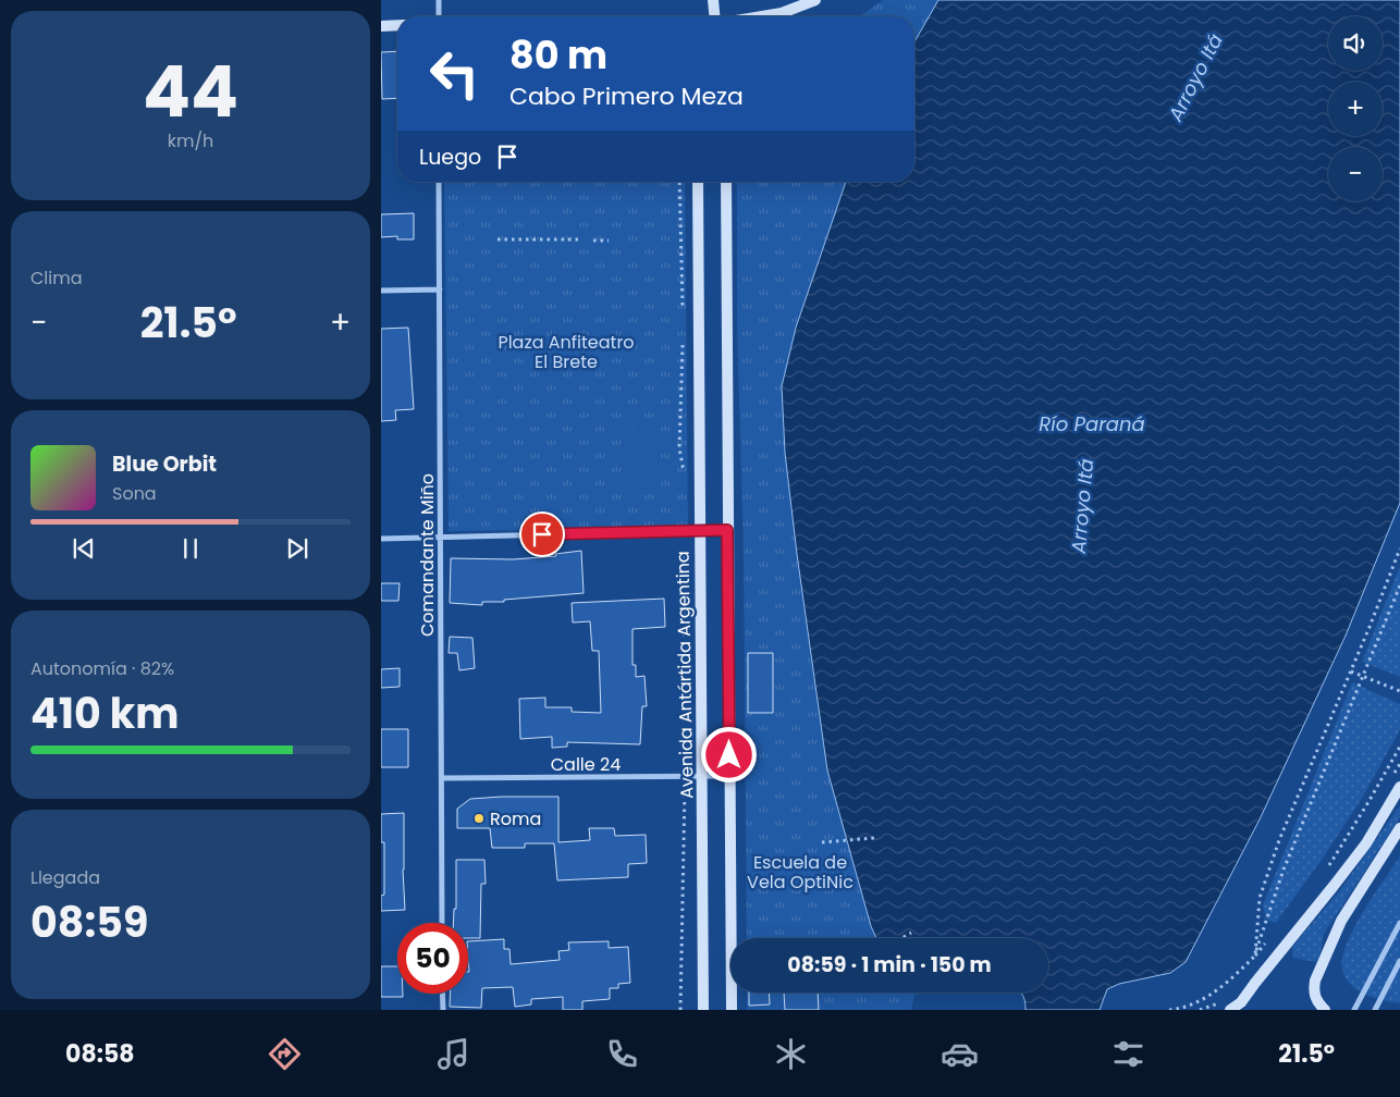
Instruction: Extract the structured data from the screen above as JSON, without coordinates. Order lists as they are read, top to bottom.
{
  "streets": {
    "main road": ["Avenida Antártida Argentina"],
    "street": ["Comandante Miño", "Calle 24"]
  },
  "crossings": [
    ["Comandante Miño", "Calle 24"],
    ["Avenida Antártida Argentina", "Calle 24"]
  ],
  "water": ["Arroyo Itá", "Río Paraná"],
  "parks": ["Plaza Anfiteatro El Brete", "Escuela de Vela OptiNic"],
  "places": ["Roma"],
  "page": {
    "tile": [
      ["44", "km/h"],
      "Clima",
      ["Autonomía · 82%", "410 km"],
      ["Llegada", "08:59"]
    ],
    "map_buttons": ["+", "−"],
    "turn": ["80 m", "Cabo Primero Meza"],
    "then": "Luego",
    "heat": ["−", "21.5°", "+"],
    "song": ["Blue Orbit", "Sona"],
    "limit": "50",
    "trip": "08:59 · 1 min · 150 m",
    "tabs": ["08:58", "21.5°"]
  }
}
